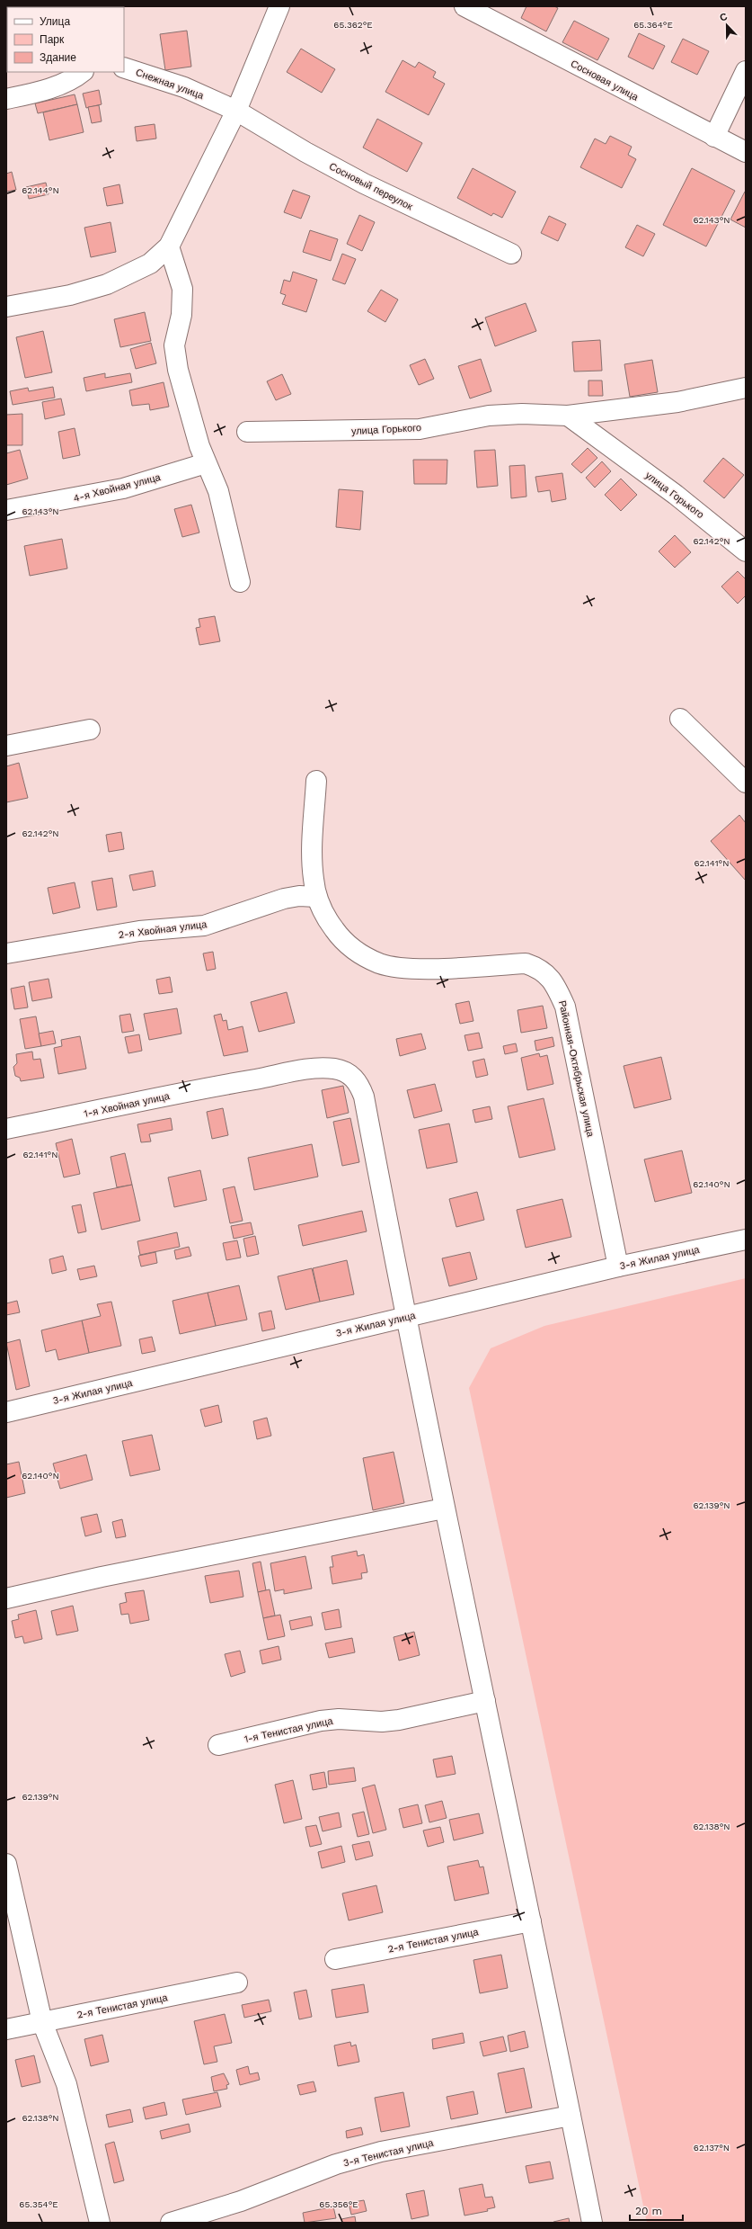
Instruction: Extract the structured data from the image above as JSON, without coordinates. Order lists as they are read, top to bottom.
{
  "streets": {
    "street": [
      "Сосновая улица",
      "Снежная улица",
      "Сосновый переулок",
      "улица Горького",
      "4-я Хвойная улица",
      "2-я Хвойная улица",
      "Районная-Октябрьская улица",
      "1-я Хвойная улица",
      "3-я Жилая улица",
      "1-я Тенистая улица",
      "2-я Тенистая улица",
      "3-я Тенистая улица"
    ]
  },
  "crossings": [
    ["Снежная улица", "Сосновый переулок"],
    ["2-я Хвойная улица", "Районная-Октябрьская улица"],
    ["Районная-Октябрьская улица", "3-я Жилая улица"],
    ["1-я Хвойная улица", "3-я Жилая улица"]
  ],
  "legend": ["Улица", "Парк", "Здание"],
  "scale_bar": "20 m",
  "north": "top",
  "coordinates": [
    "65.362°E",
    "65.364°E",
    "62.144°N",
    "62.143°N",
    "62.142°N",
    "62.141°N",
    "62.140°N",
    "62.139°N",
    "62.138°N",
    "62.137°N",
    "65.354°E",
    "65.356°E"
  ]
}
